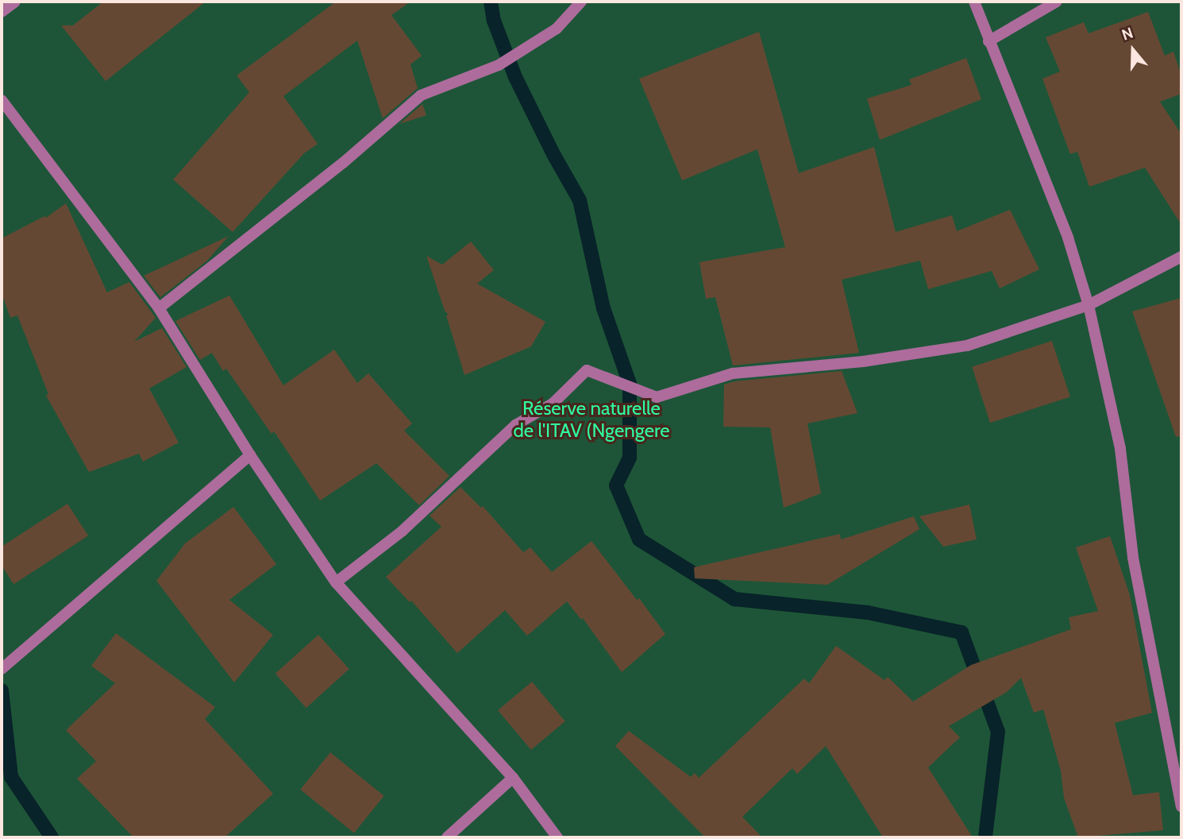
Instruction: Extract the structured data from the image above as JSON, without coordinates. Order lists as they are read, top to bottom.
{
  "parks": ["Réserve naturelle de l'ITAV (Ngengere"],
  "north": "top"
}
